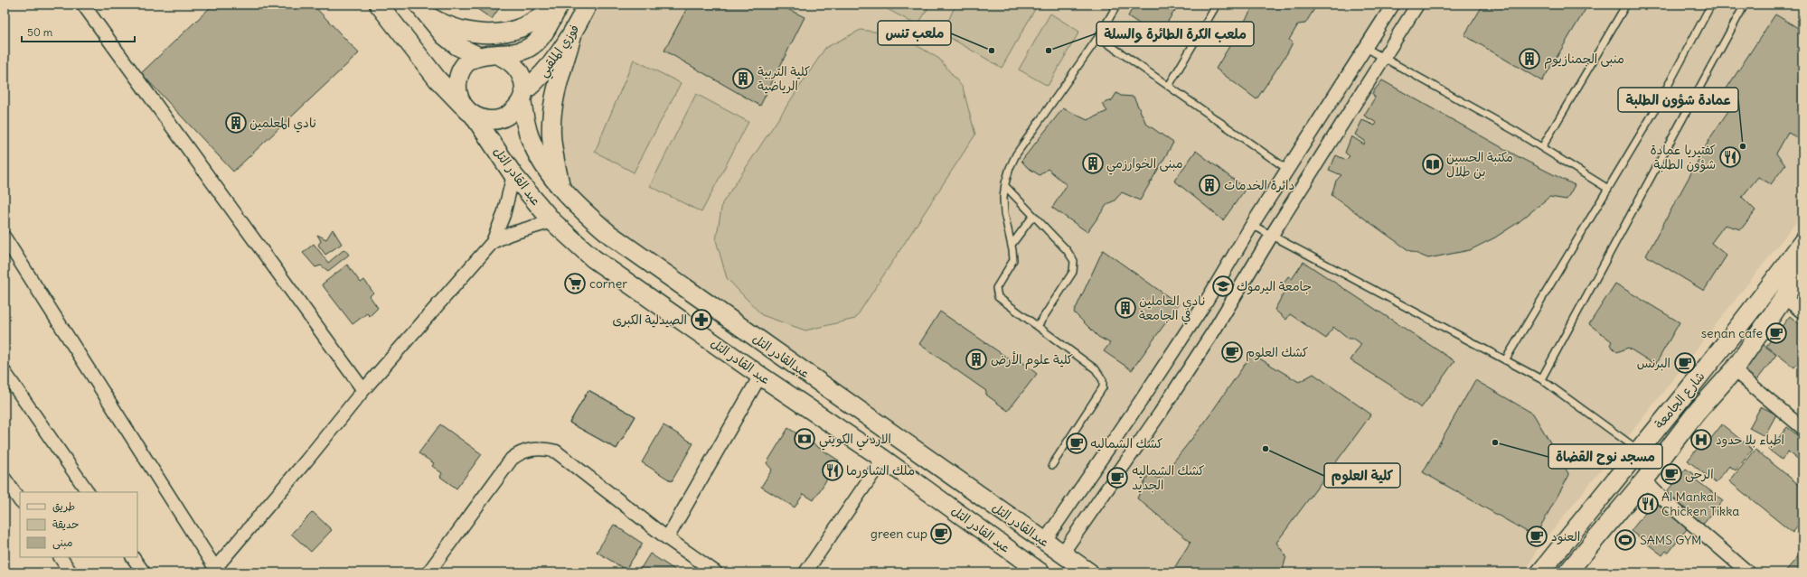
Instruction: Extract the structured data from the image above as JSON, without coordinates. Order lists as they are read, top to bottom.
{
  "streets": {
    "main road": [
      "فوزي الملقيي",
      "عبد القادر التل",
      "عبدالقادر التل",
      "شارع الجامعة"
    ]
  },
  "crossings": [
    ["فوزي الملقيي", "عبد القادر التل"],
    ["فوزي الملقيي", "عبدالقادر التل"],
    ["عبد القادر التل", "عبدالقادر التل"]
  ],
  "places": {
    "other": [
      "ملعب تنس",
      "ملعب الكرة الطائرة والسلة",
      "عمادة شؤون الطلبة",
      "مسجد نوح القضاة",
      "كلية العلوم"
    ],
    "building": [
      "منبى الجمنازيوم",
      "كلية التربية الرياضية",
      "نادي المعلمين",
      "مبنى الخوارزمي",
      "دائرة الخدمات",
      "نادي العاملين في الجامعة",
      "كلية علوم الأرض"
    ],
    "restaurant": ["كفتيريا عمادة شؤون الطلبة", "ملك الشاورما", "Al Mankal Chicken Tikka"],
    "library": ["مكتبة الحسين بن طلال"],
    "supermarket": ["corner"],
    "school or university": ["جامعة اليرموك"],
    "pharmacy": ["الصيدلية الكبرى"],
    "cafe": [
      "senan cafe",
      "كشك العلوم",
      "البرنس",
      "كشك الشماليه",
      "الرحى",
      "كشك الشماليه الجديد",
      "green cup",
      "العنود"
    ],
    "bank": ["الاردني الكويتي"],
    "hospital": ["اطباء بلا حدود"],
    "sports": ["SAMS GYM"]
  },
  "legend": ["طريق", "حديقة", "مبنى"],
  "scale_bar": "50 m"
}
